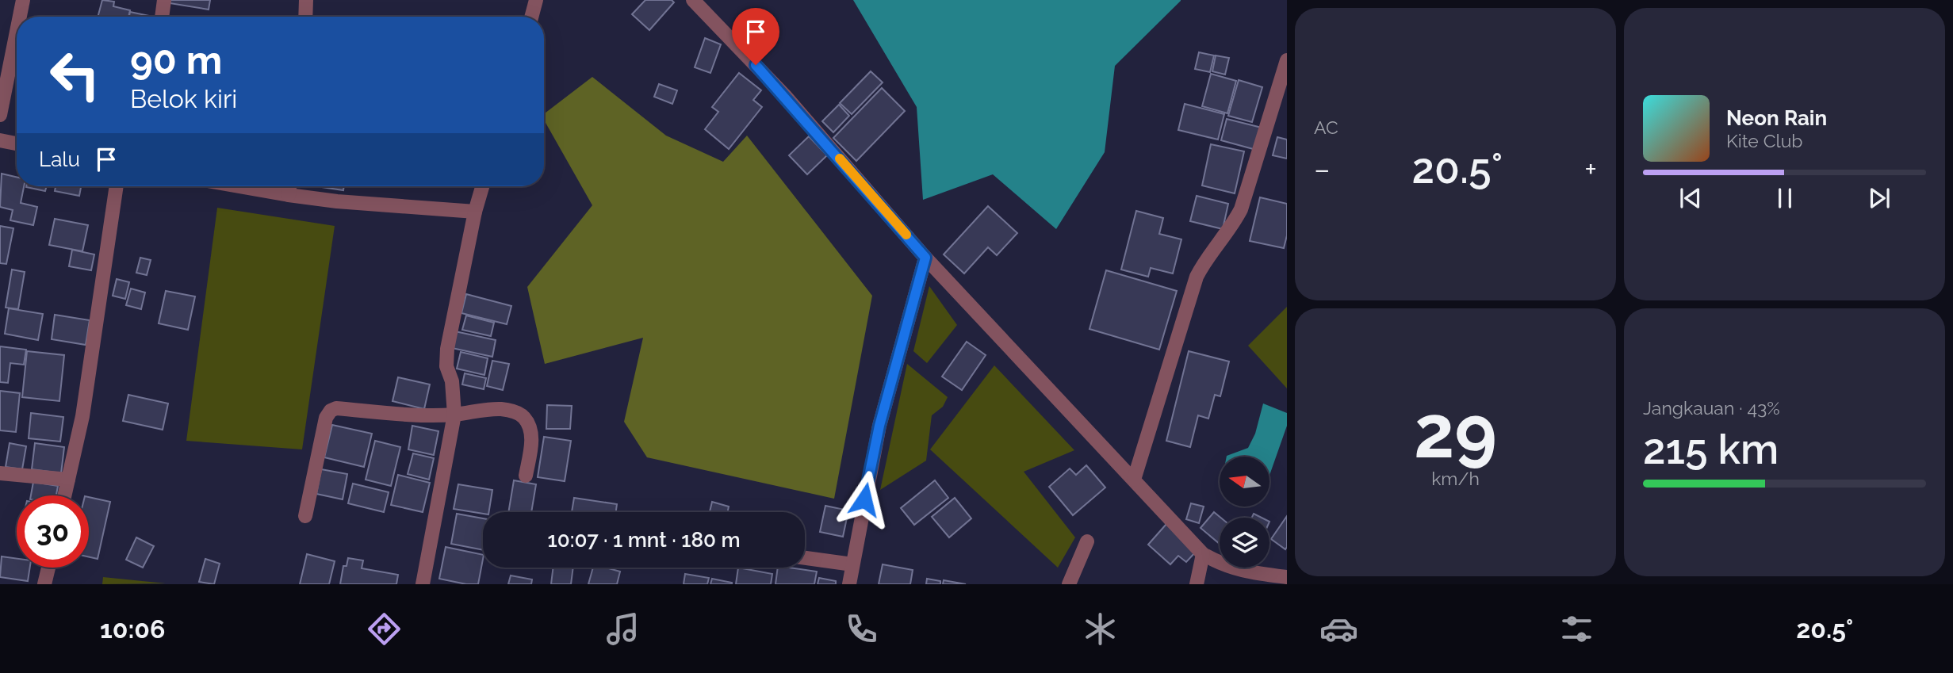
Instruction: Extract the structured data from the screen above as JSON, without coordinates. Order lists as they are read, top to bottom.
{
  "north": "left",
  "page": {
    "tile": [
      "AC",
      ["29", "km/h"],
      ["Jangkauan · 43%", "215 km"]
    ],
    "turn": ["90 m", "Belok kiri"],
    "song": ["Neon Rain", "Kite Club"],
    "then": "Lalu",
    "heat": ["−", "20.5°", "+"],
    "limit": "30",
    "trip": "10:07 · 1 mnt · 180 m",
    "tabs": ["10:06", "20.5°"]
  }
}
